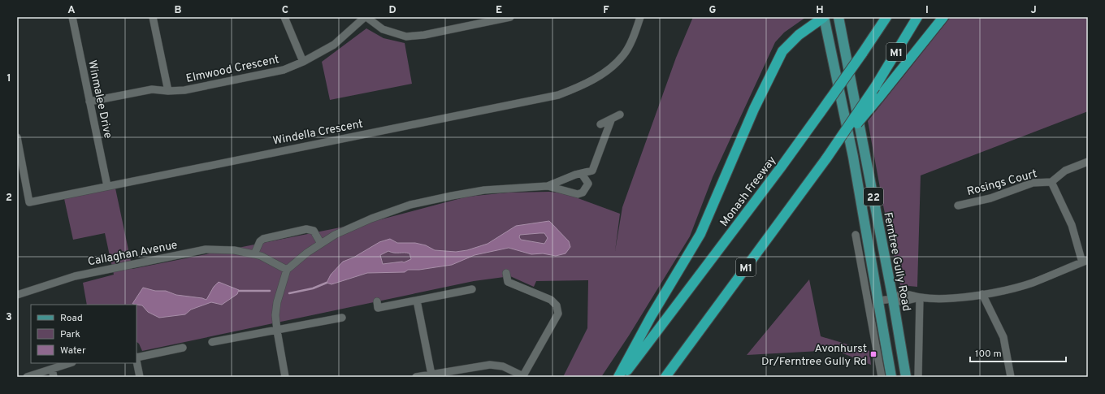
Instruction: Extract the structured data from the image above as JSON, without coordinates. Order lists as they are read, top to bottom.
{
  "streets": {
    "highway": ["M1", "Monash Freeway"],
    "main road": ["22", "Ferntree Gully Road"],
    "street": [
      "Elmwood Crescent",
      "Winmalee Drive",
      "Windella Crescent",
      "Rosings Court",
      "Callaghan Avenue"
    ]
  },
  "crossings": [
    ["Elmwood Crescent", "Winmalee Drive"],
    ["Winmalee Drive", "Windella Crescent"]
  ],
  "places": {
    "transit": ["Avonhurst Dr/Ferntree Gully Rd"]
  },
  "legend": ["Road", "Park", "Water"],
  "scale_bar": "100 m",
  "grid": {
    "columns": [
      "A",
      "B",
      "C",
      "D",
      "E",
      "F",
      "G",
      "H",
      "I",
      "J"
    ],
    "rows": ["1", "2", "3"]
  }
}
